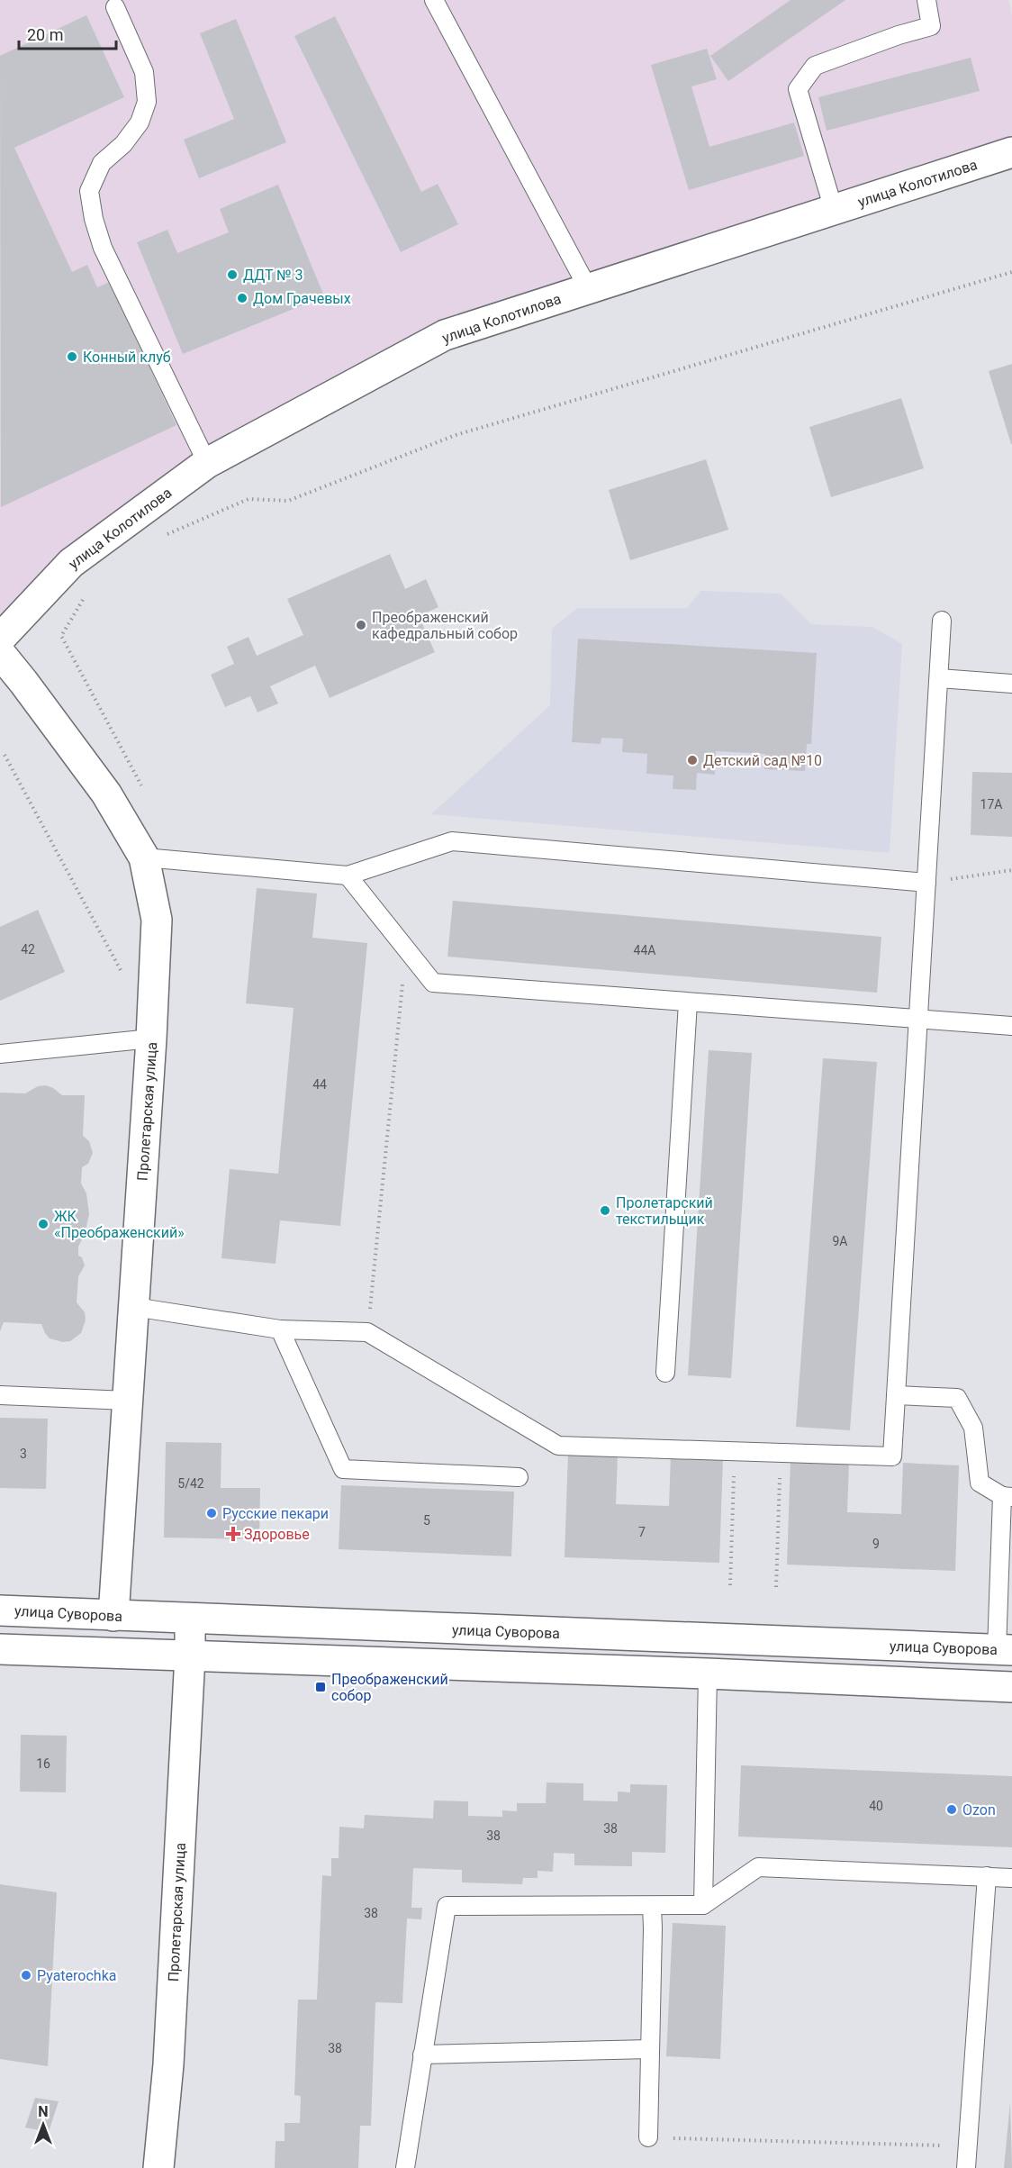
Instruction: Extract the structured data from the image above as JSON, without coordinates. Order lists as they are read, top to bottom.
{
  "streets": {
    "street": ["улица Колотилова", "Пролетарская улица", "улица Суворова"]
  },
  "crossings": [
    ["Пролетарская улица", "улица Суворова"]
  ],
  "places": {
    "other": [
      "ДДТ № 3",
      "Дом Грачевых",
      "Конный клуб",
      "Преображенский кафедральный собор",
      "Детский сад №10",
      "Пролетарский текстильщик",
      "ЖК «Преображенский»",
      "Русские пекари",
      "Ozon",
      "Pyaterochka"
    ],
    "health": ["Здоровье"],
    "transit": ["Преображенский собор"]
  },
  "house_numbers": [
    "17А",
    "42",
    "44А",
    "44",
    "9А",
    "3",
    "5/42",
    "5",
    "7",
    "9",
    "16",
    "40",
    "38",
    "38",
    "38",
    "38"
  ],
  "scale_bar": "20 m",
  "north": "top"
}
